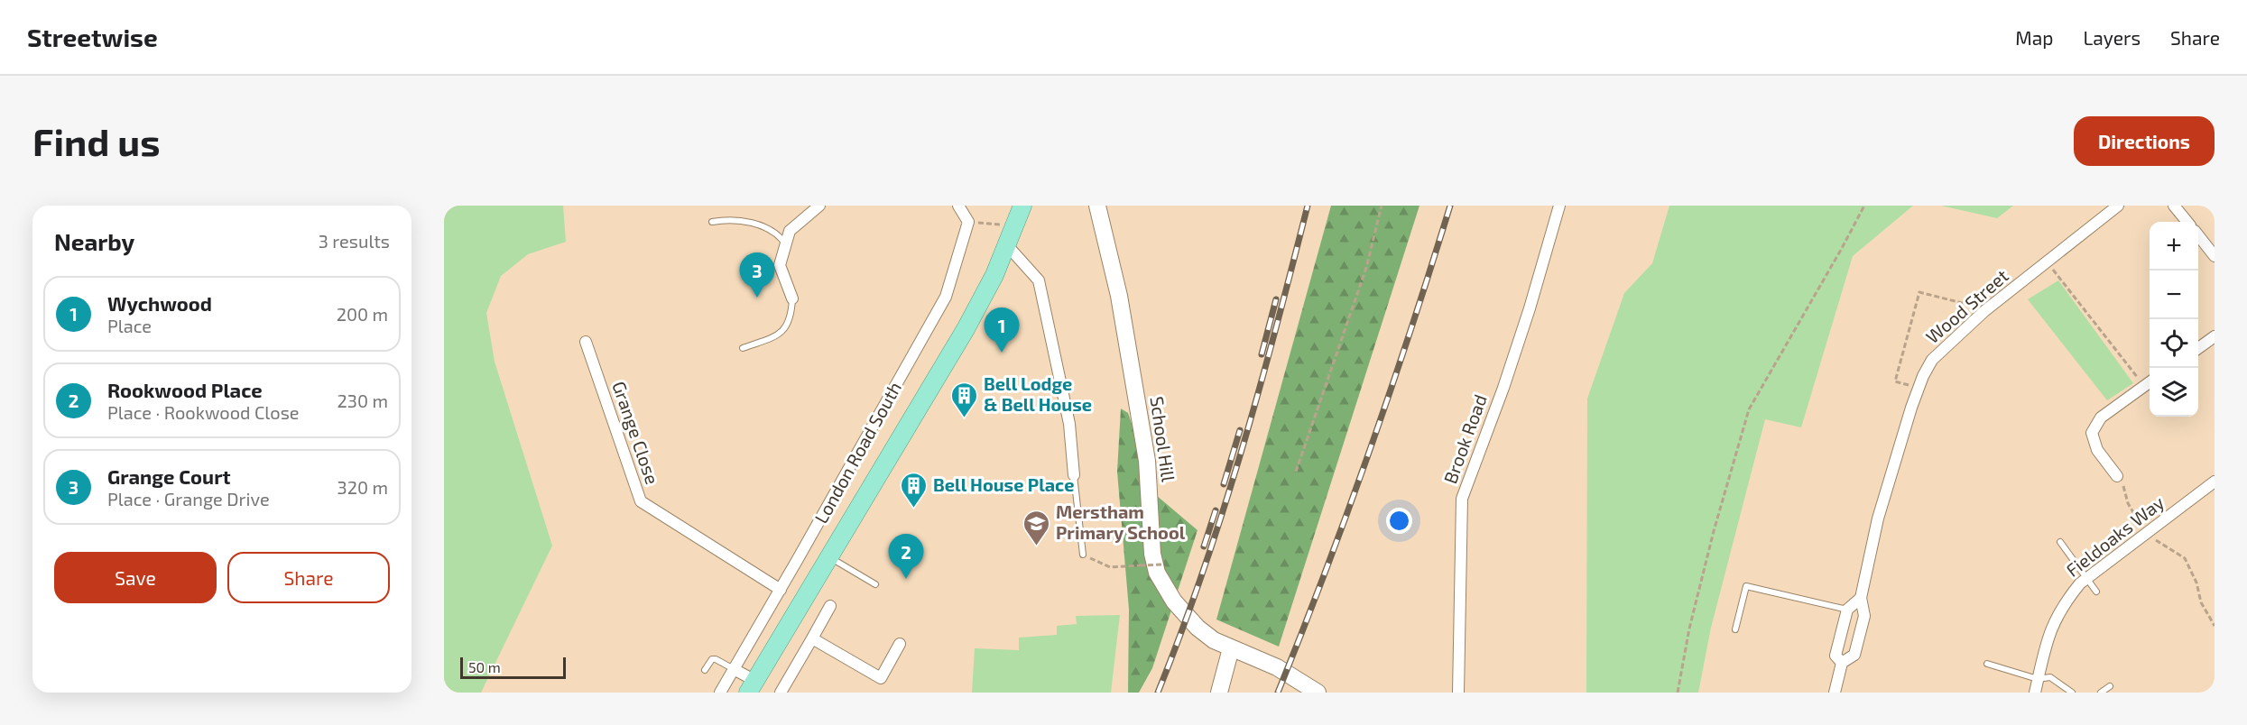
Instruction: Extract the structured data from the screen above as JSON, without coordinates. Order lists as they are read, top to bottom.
{
  "streets": {
    "main road": ["London Road South"],
    "street": [
      "Wood Street",
      "Grange Close",
      "School Hill",
      "Brook Road",
      "Fieldoaks Way"
    ]
  },
  "crossings": [
    ["Grange Close", "London Road South"]
  ],
  "places": {
    "building": ["Bell Lodge & Bell House", "Bell House Place"],
    "school or university": ["Merstham Primary School"]
  },
  "scale_bar": "50 m",
  "page": {
    "header": "Streetwise",
    "nav": ["Map", "Layers", "Share"],
    "buttons": [
      "Directions",
      ["Save", "Share"]
    ],
    "title": "Find us",
    "heading": ["Nearby", "3 results"],
    "map_buttons": ["+", "−"],
    "pins": ["3", "1", "2"],
    "list": [
      {
        "mark": "1",
        "name": "Wychwood",
        "note": "Place",
        "value": "200 m"
      },
      {
        "mark": "2",
        "name": "Rookwood Place",
        "note": "Place · Rookwood Close",
        "value": "230 m"
      },
      {
        "mark": "3",
        "name": "Grange Court",
        "note": "Place · Grange Drive",
        "value": "320 m"
      }
    ],
    "scale": "50 m"
  }
}
